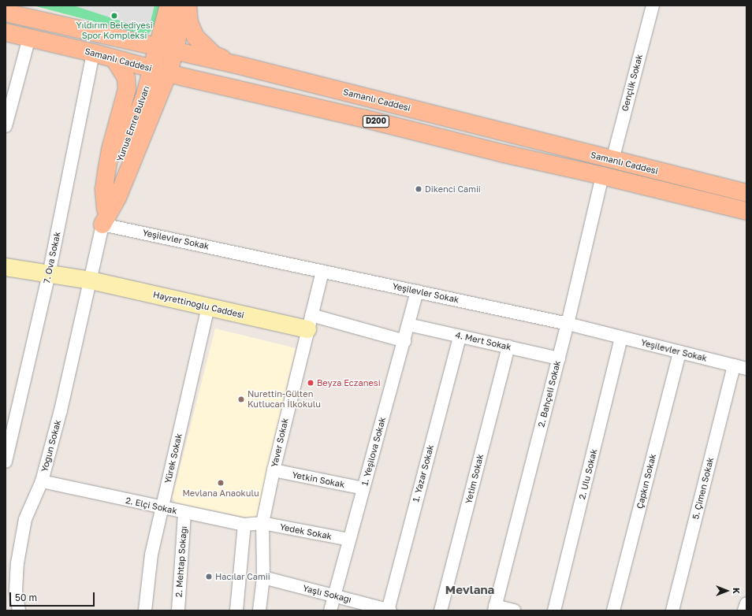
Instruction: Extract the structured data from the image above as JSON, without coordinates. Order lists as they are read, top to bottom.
{
  "streets": {
    "main road": [
      "Samanlı Caddesi",
      "D200",
      "Yunus Emre Bulvarı",
      "Hayrettinoğlu Caddesi"
    ],
    "street": [
      "Gençlik Sokak",
      "Yeşilevler Sokak",
      "7. Ova Sokak",
      "4. Mert Sokak",
      "2. Bahçeli Sokak",
      "Yaver Sokak",
      "Yoğun Sokak",
      "1. Yeşilova Sokak",
      "Yürek Sokak",
      "1. Yazar Sokak",
      "2. Ulu Sokak",
      "Yetim Sokak",
      "Yetkin Sokak",
      "Çapkın Sokak",
      "5. Çimen Sokak",
      "2. Elçi Sokak",
      "Yedek Sokak",
      "2. Mehtap Sokağı",
      "Yaşlı Sokağı"
    ]
  },
  "crossings": [
    ["Samanlı Caddesi", "Gençlik Sokak"],
    ["Samanlı Caddesi", "Yunus Emre Bulvarı"],
    ["Samanlı Caddesi", "7. Ova Sokak"],
    ["Samanlı Caddesi", "2. Bahçeli Sokak"],
    ["Yunus Emre Bulvarı", "Yeşilevler Sokak"],
    ["Yunus Emre Bulvarı", "Yoğun Sokak"],
    ["Yeşilevler Sokak", "2. Bahçeli Sokak"],
    ["Yeşilevler Sokak", "Yaver Sokak"],
    ["Yeşilevler Sokak", "Yoğun Sokak"],
    ["Yeşilevler Sokak", "1. Yeşilova Sokak"],
    ["Yeşilevler Sokak", "2. Ulu Sokak"],
    ["Yeşilevler Sokak", "Çapkın Sokak"],
    ["Yeşilevler Sokak", "5. Çimen Sokak"],
    ["7. Ova Sokak", "Hayrettinoğlu Caddesi"],
    ["Hayrettinoğlu Caddesi", "Yaver Sokak"],
    ["Hayrettinoğlu Caddesi", "Yoğun Sokak"],
    ["Hayrettinoğlu Caddesi", "Yürek Sokak"],
    ["4. Mert Sokak", "2. Bahçeli Sokak"],
    ["4. Mert Sokak", "1. Yeşilova Sokak"],
    ["4. Mert Sokak", "1. Yazar Sokak"],
    ["4. Mert Sokak", "Yetim Sokak"],
    ["Yaver Sokak", "Yetkin Sokak"],
    ["Yaver Sokak", "2. Elçi Sokak"],
    ["Yaver Sokak", "Yedek Sokak"],
    ["Yaver Sokak", "Yaşlı Sokağı"],
    ["Yoğun Sokak", "2. Elçi Sokak"],
    ["1. Yeşilova Sokak", "Yetkin Sokak"],
    ["1. Yeşilova Sokak", "Yedek Sokak"],
    ["1. Yeşilova Sokak", "Yaşlı Sokağı"],
    ["Yürek Sokak", "2. Elçi Sokak"],
    ["1. Yazar Sokak", "Yaşlı Sokağı"],
    ["2. Elçi Sokak", "Yedek Sokak"],
    ["2. Elçi Sokak", "2. Mehtap Sokağı"]
  ],
  "districts": ["Mevlana"],
  "places": [
    "Yıldırım Belediyesi Spor Kompleksi",
    "Dikenci Camii",
    "Beyza Eczanesi",
    "Nurettin-Gülten Kutlucan İlkokulu",
    "Mevlana Anaokulu",
    "Hacılar Camii"
  ],
  "scale_bar": "50 m",
  "north": "right"
}
